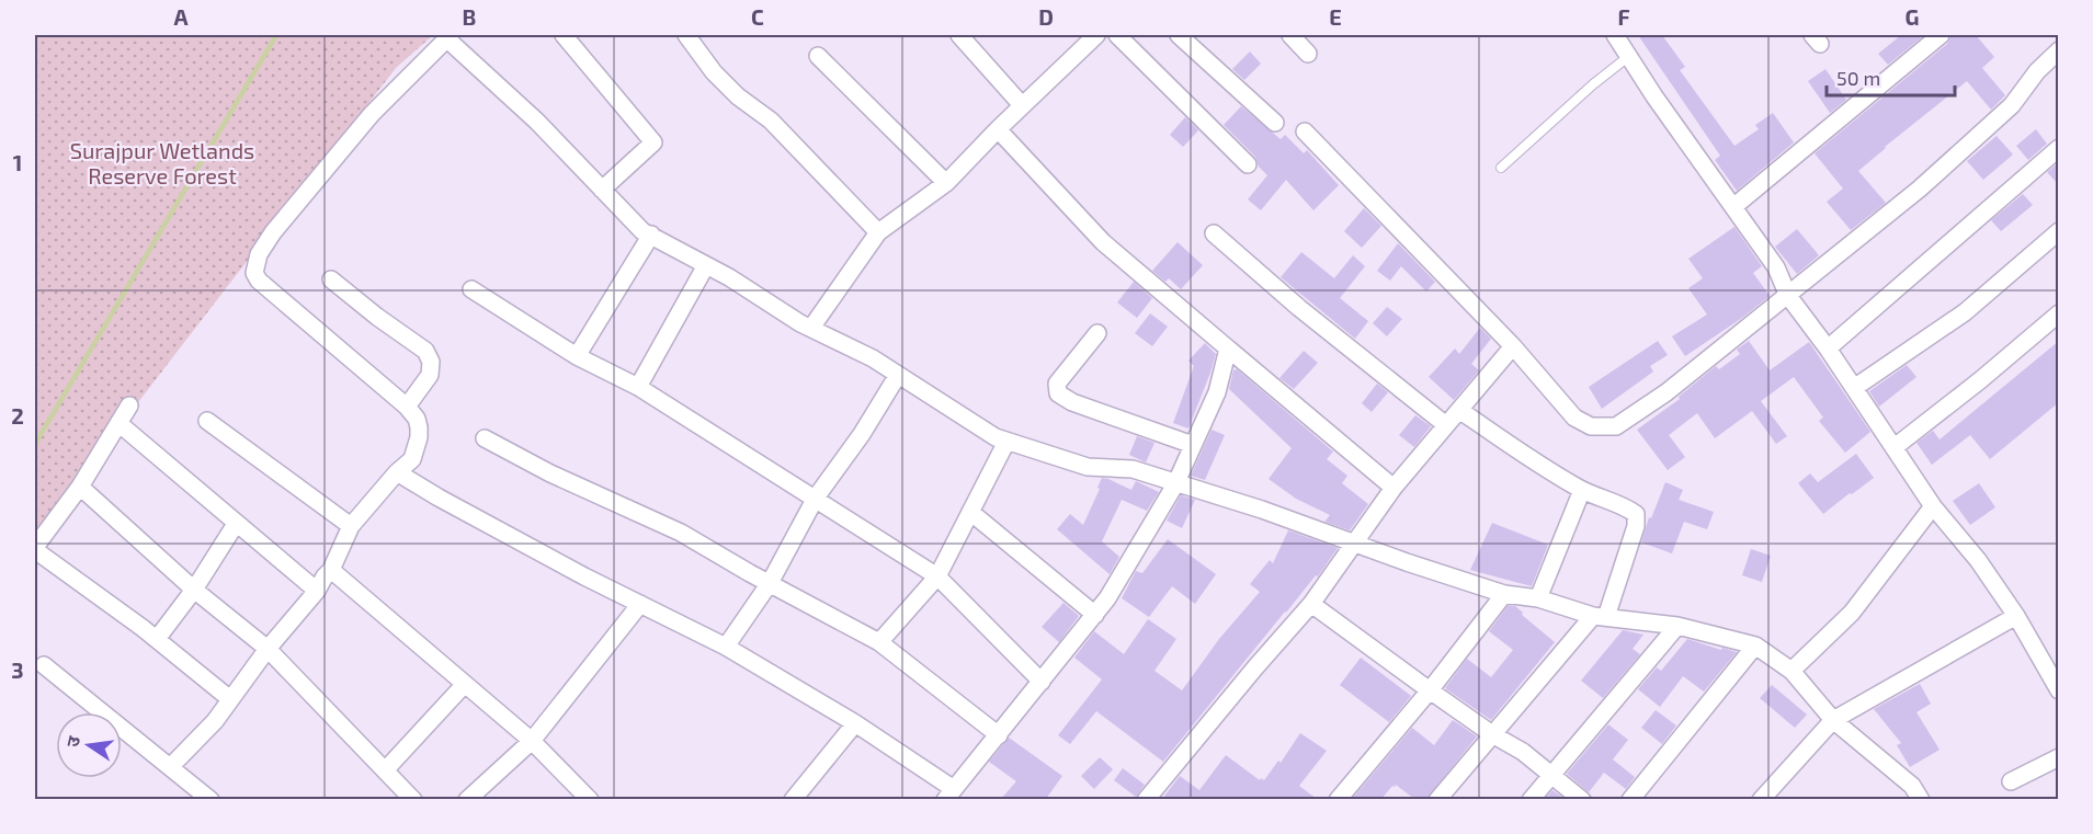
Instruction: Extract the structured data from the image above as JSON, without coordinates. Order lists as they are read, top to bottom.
{
  "parks": ["Surajpur Wetlands Reserve Forest"],
  "scale_bar": "50 m",
  "north": "left",
  "grid": {
    "columns": [
      "A",
      "B",
      "C",
      "D",
      "E",
      "F",
      "G"
    ],
    "rows": ["1", "2", "3"]
  }
}
